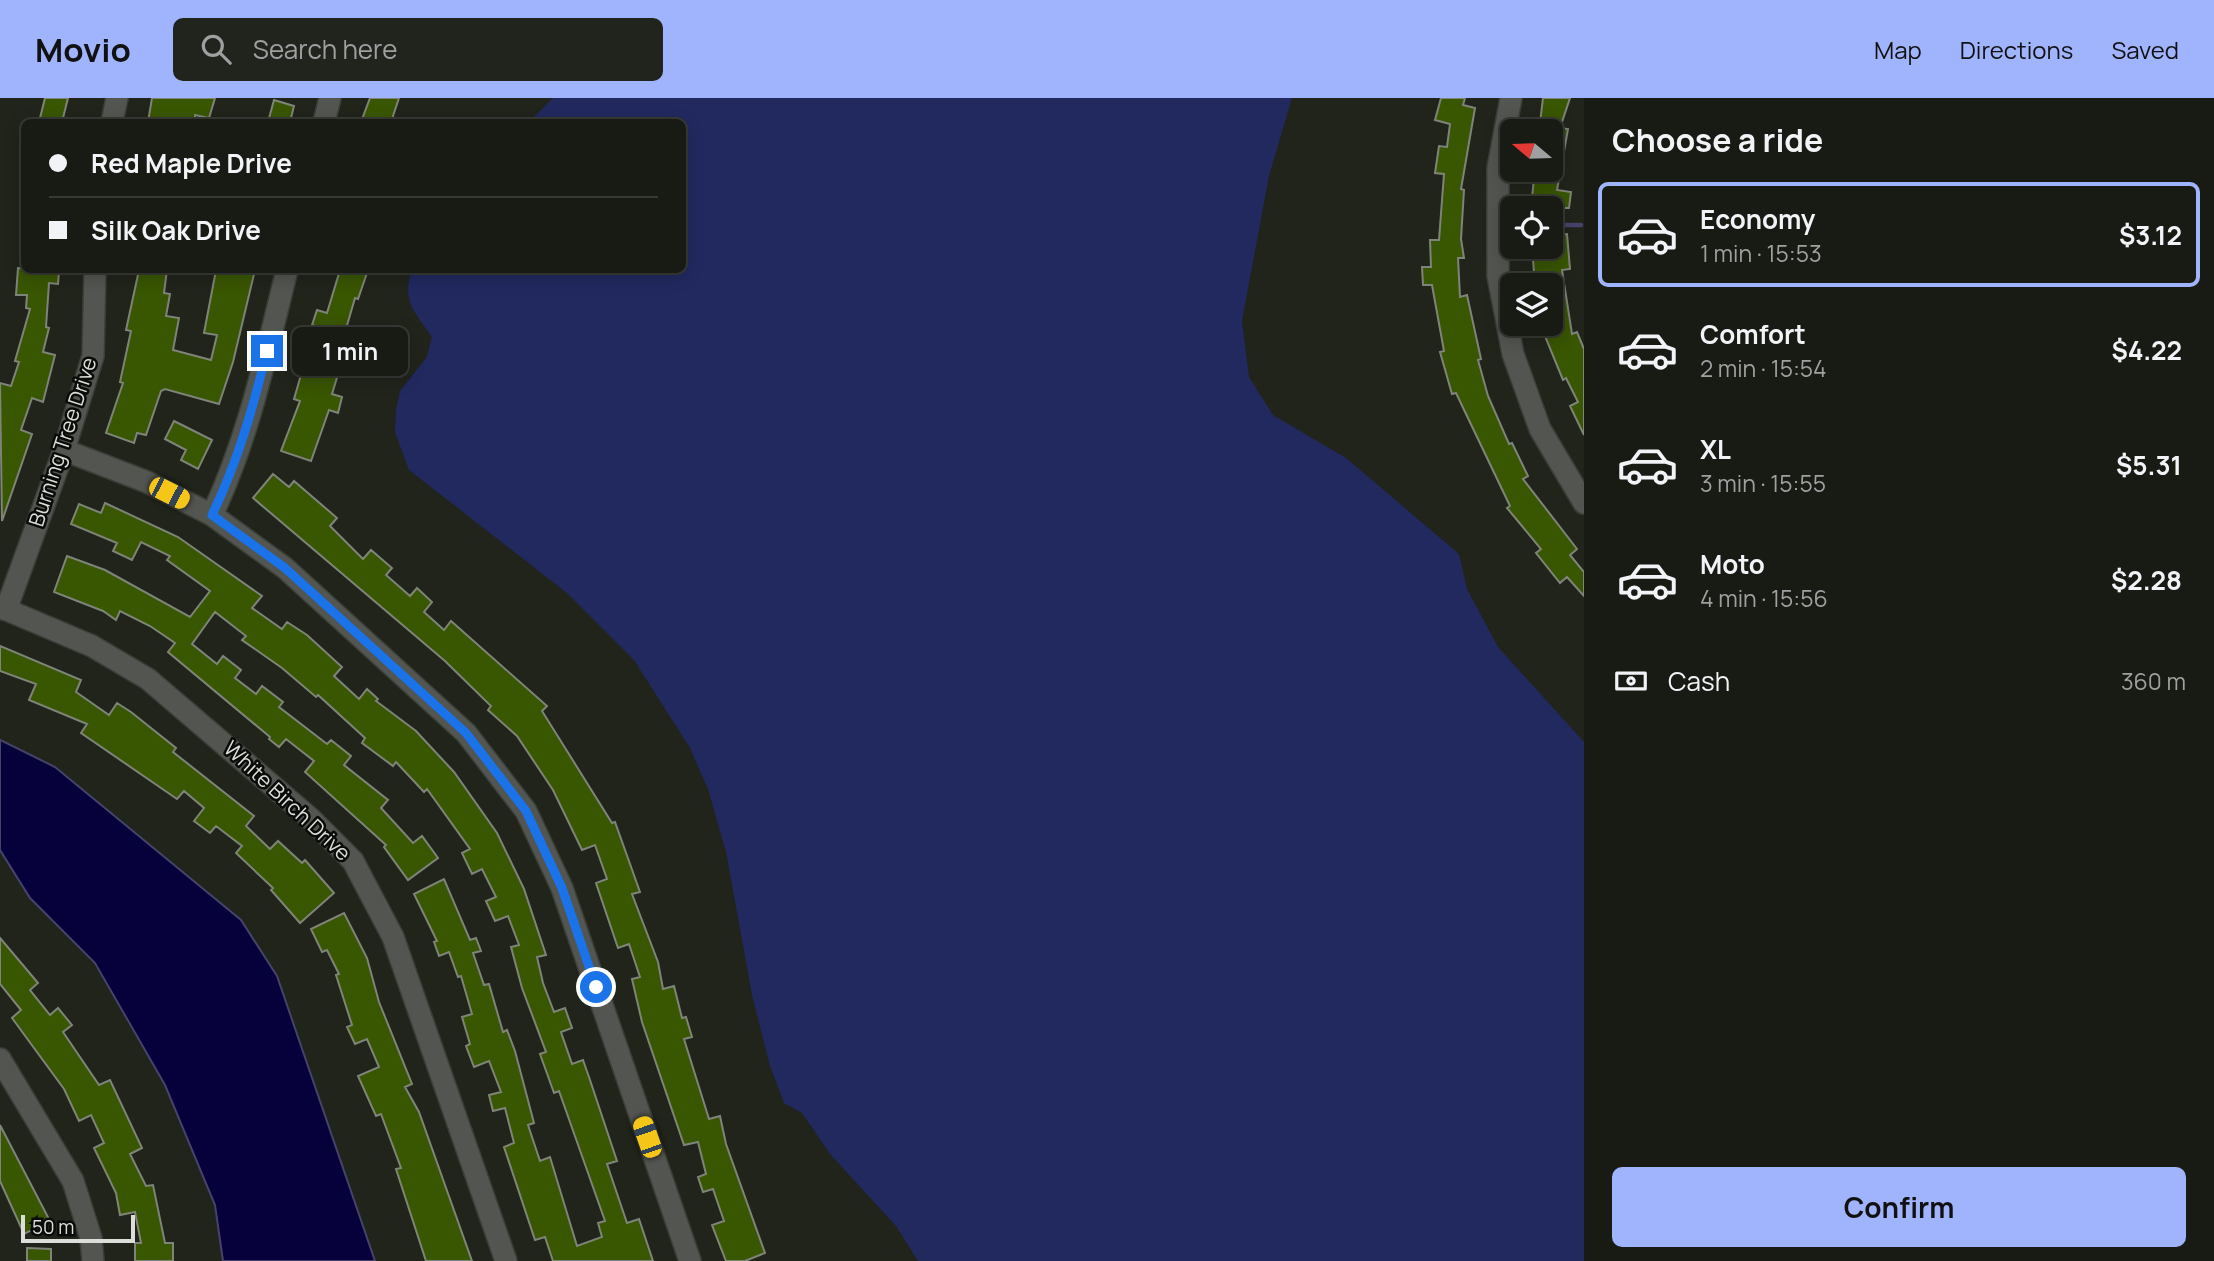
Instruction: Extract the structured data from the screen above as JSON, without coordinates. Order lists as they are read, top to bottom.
{
  "streets": {
    "street": ["Burning Tree Drive", "White Birch Drive"]
  },
  "crossings": [
    ["Burning Tree Drive", "White Birch Drive"]
  ],
  "scale_bar": "50 m",
  "north": "left",
  "page": {
    "header": "Movio",
    "search": "Search here",
    "nav": ["Map", "Directions", "Saved"],
    "heading": "Choose a ride",
    "banner": ["Red Maple Drive", "Silk Oak Drive"],
    "list": [
      {
        "name": "Economy",
        "note": "1 min · 15:53",
        "value": "$3.12"
      },
      {
        "name": "Comfort",
        "note": "2 min · 15:54",
        "value": "$4.22"
      },
      {
        "name": "XL",
        "note": "3 min · 15:55",
        "value": "$5.31"
      },
      {
        "name": "Moto",
        "note": "4 min · 15:56",
        "value": "$2.28"
      }
    ],
    "bubble": "1 min",
    "pay": ["Cash", "360 m"],
    "buttons": "Confirm",
    "scale": "50 m"
  }
}
